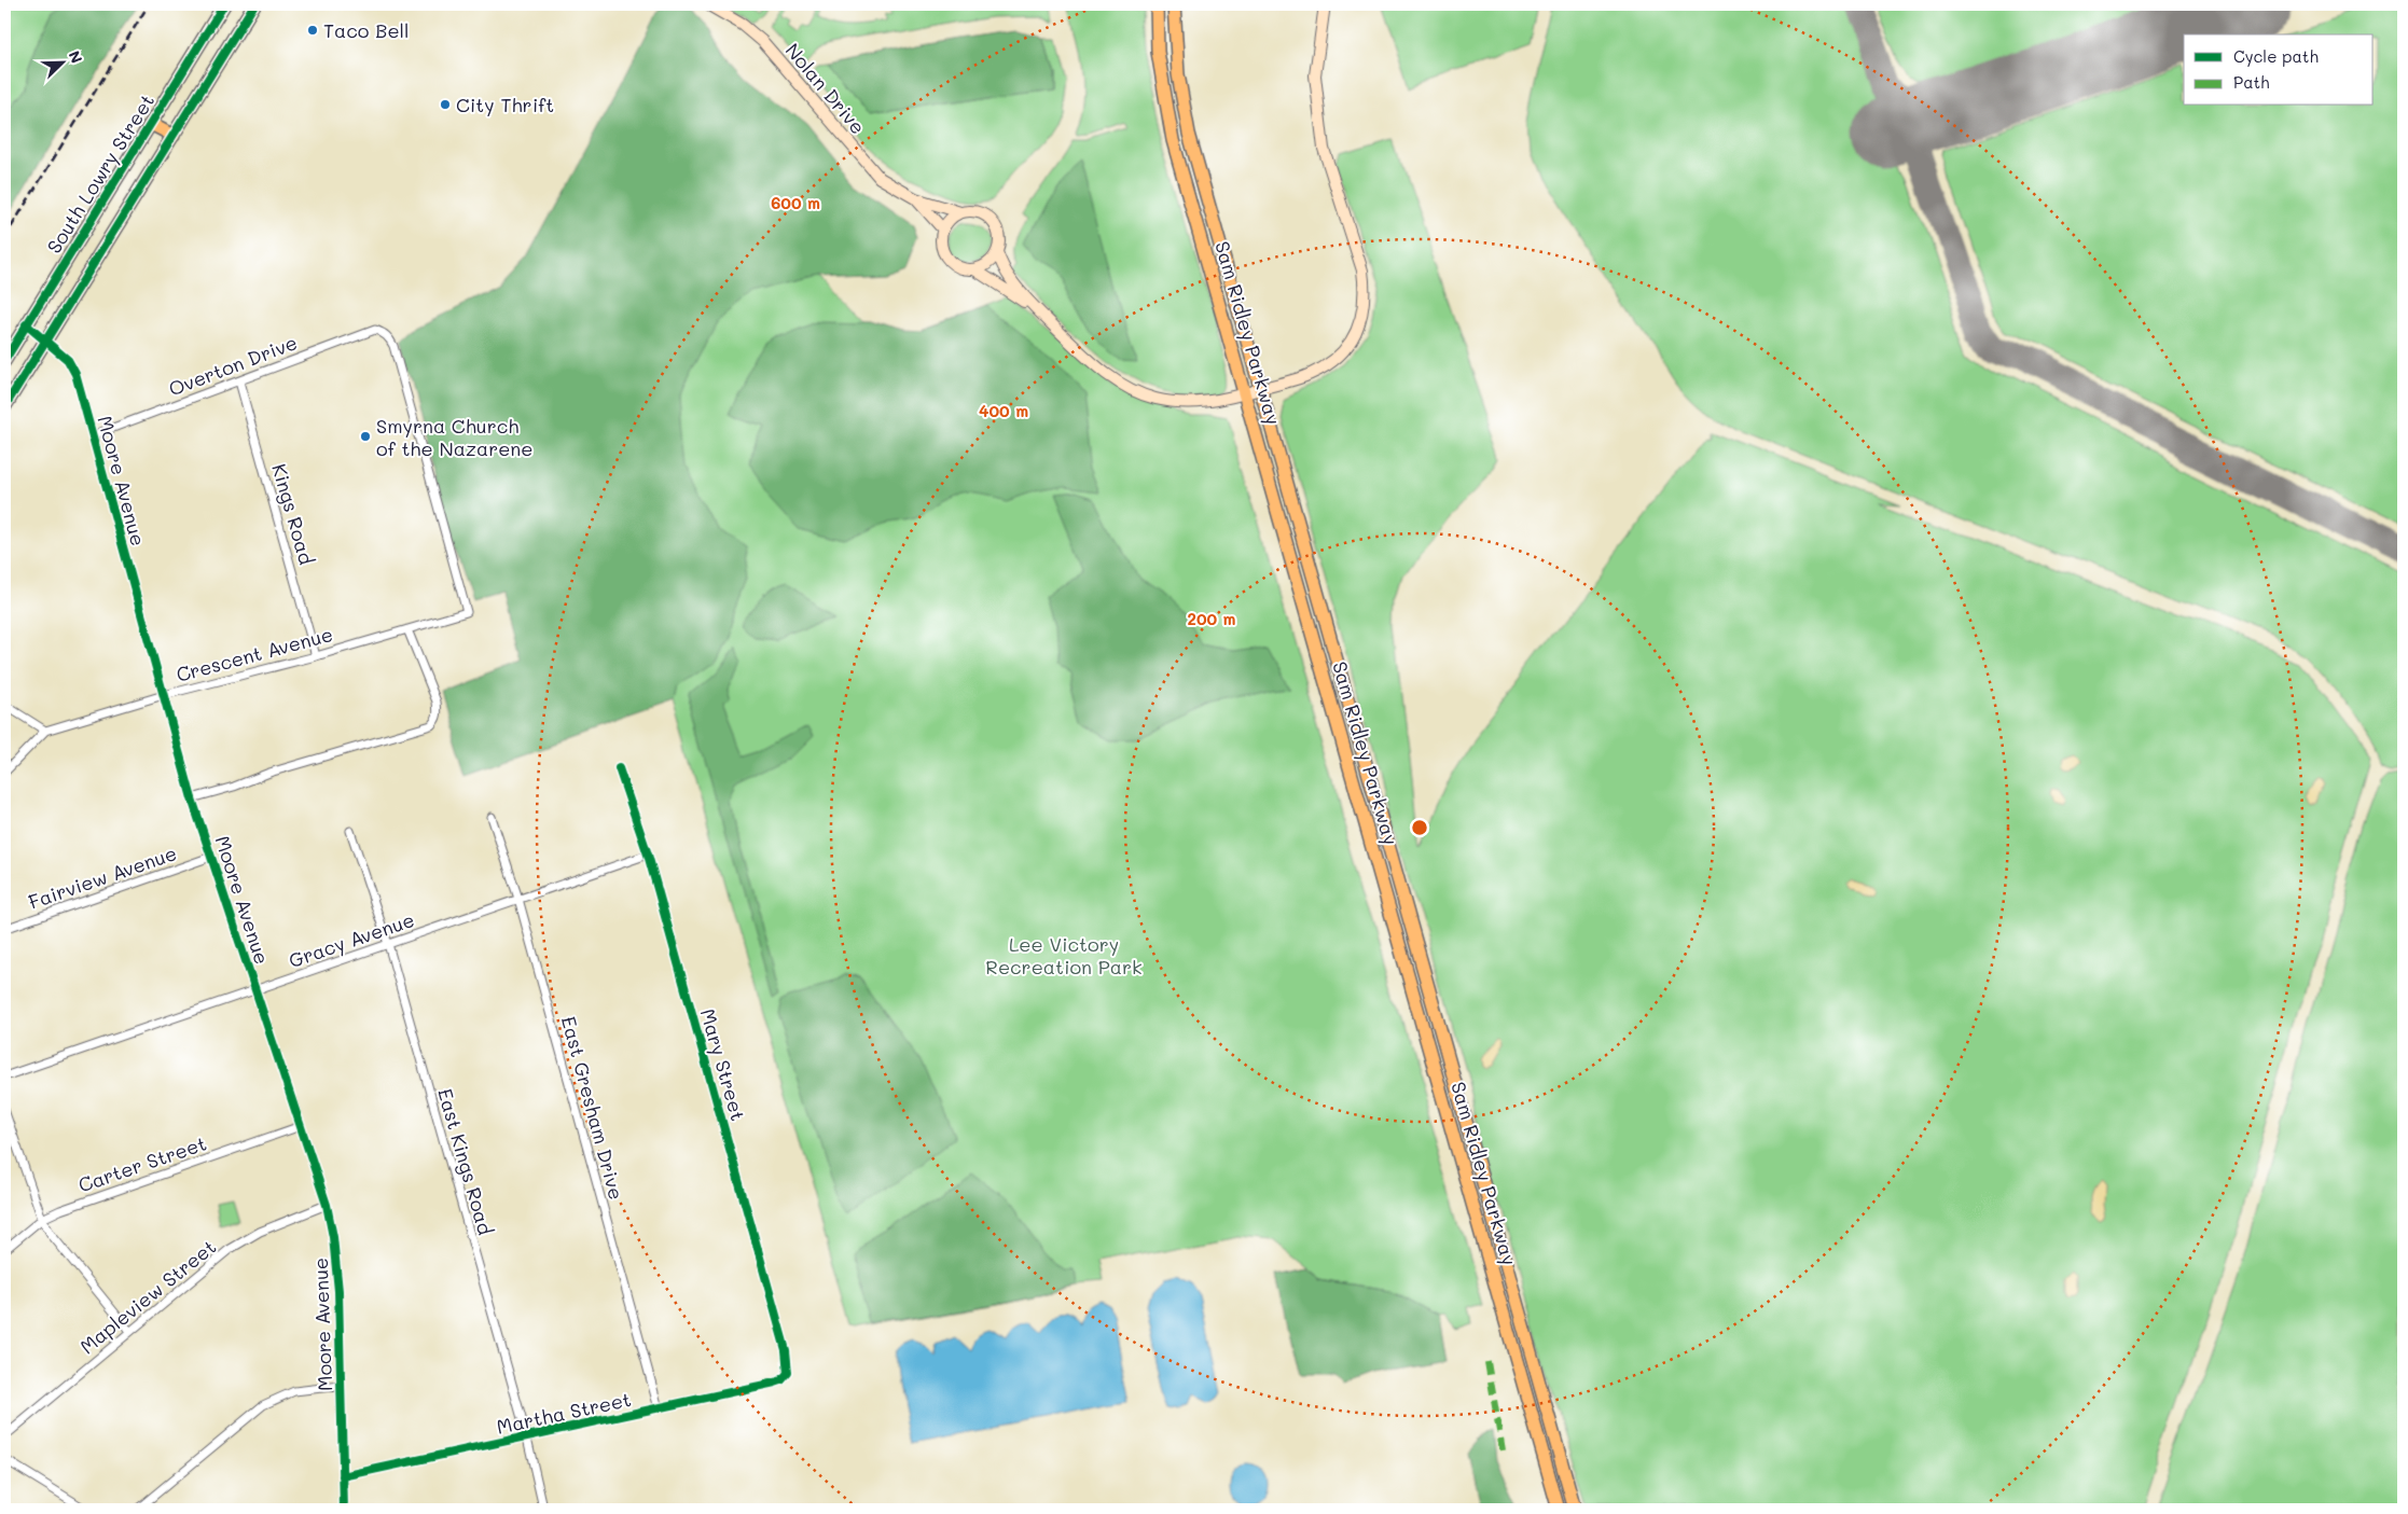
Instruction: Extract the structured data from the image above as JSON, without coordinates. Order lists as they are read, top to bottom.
{
  "streets": {
    "main road": ["South Lowry Street", "Sam Ridley Parkway"],
    "street": [
      "Nolan Drive",
      "Overton Drive",
      "Moore Avenue",
      "Kings Road",
      "Crescent Avenue",
      "Fairview Avenue",
      "Gracy Avenue",
      "Mary Street",
      "East Gresham Drive",
      "East Kings Road",
      "Carter Street",
      "Mapleview Street",
      "Martha Street"
    ]
  },
  "crossings": [
    ["South Lowry Street", "Moore Avenue"],
    ["Overton Drive", "Moore Avenue"],
    ["Overton Drive", "Kings Road"],
    ["Overton Drive", "Crescent Avenue"],
    ["Moore Avenue", "Crescent Avenue"],
    ["Moore Avenue", "Fairview Avenue"],
    ["Moore Avenue", "Gracy Avenue"],
    ["Moore Avenue", "Carter Street"],
    ["Moore Avenue", "Mapleview Street"],
    ["Moore Avenue", "Martha Street"],
    ["Kings Road", "Crescent Avenue"],
    ["Gracy Avenue", "Mary Street"],
    ["Gracy Avenue", "East Gresham Drive"],
    ["Gracy Avenue", "East Kings Road"],
    ["Mary Street", "Martha Street"],
    ["East Gresham Drive", "Martha Street"],
    ["East Kings Road", "Martha Street"]
  ],
  "parks": ["Lee Victory Recreation Park"],
  "places": ["Taco Bell", "City Thrift", "Smyrna Church of the Nazarene"],
  "legend": ["Cycle path", "Path"],
  "north": "top right",
  "rings": ["600 m", "400 m", "200 m"]
}
